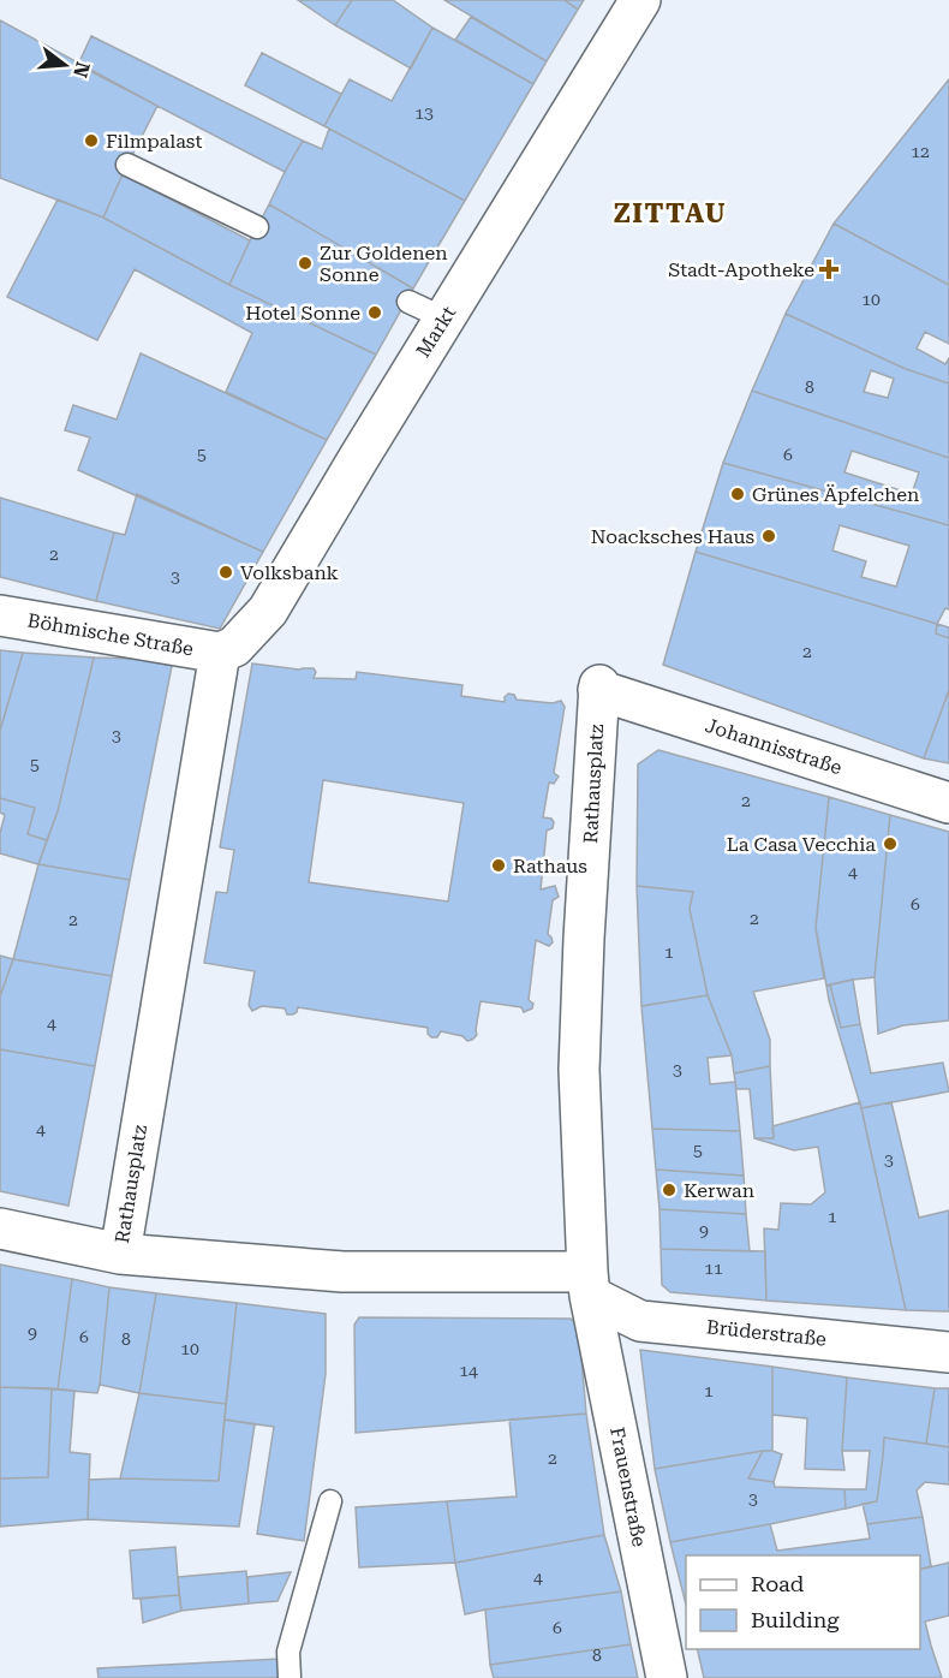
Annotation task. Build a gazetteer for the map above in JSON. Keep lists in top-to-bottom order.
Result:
{
  "streets": {
    "street": [
      "Markt",
      "Böhmische Straße",
      "Johannisstraße",
      "Rathausplatz",
      "Brüderstraße",
      "Frauenstraße"
    ]
  },
  "crossings": [
    ["Markt", "Böhmische Straße"],
    ["Markt", "Rathausplatz"],
    ["Böhmische Straße", "Rathausplatz"],
    ["Johannisstraße", "Rathausplatz"],
    ["Rathausplatz", "Brüderstraße"],
    ["Rathausplatz", "Frauenstraße"],
    ["Brüderstraße", "Frauenstraße"]
  ],
  "districts": ["ZITTAU"],
  "places": {
    "other": [
      "Filmpalast",
      "Zur Goldenen Sonne",
      "Hotel Sonne",
      "Grünes Äpfelchen",
      "Noacksches Haus",
      "Volksbank",
      "La Casa Vecchia",
      "Rathaus",
      "Kerwan"
    ],
    "health": ["Stadt-Apotheke"]
  },
  "house_numbers": [
    "13",
    "12",
    "10",
    "8",
    "5",
    "6",
    "2",
    "3",
    "2",
    "3",
    "5",
    "2",
    "4",
    "6",
    "2",
    "2",
    "1",
    "4",
    "3",
    "4",
    "5",
    "3",
    "1",
    "9",
    "11",
    "9",
    "6",
    "8",
    "10",
    "14",
    "1",
    "2",
    "3",
    "4",
    "6",
    "8"
  ],
  "legend": ["Road", "Building"],
  "north": "right"
}
